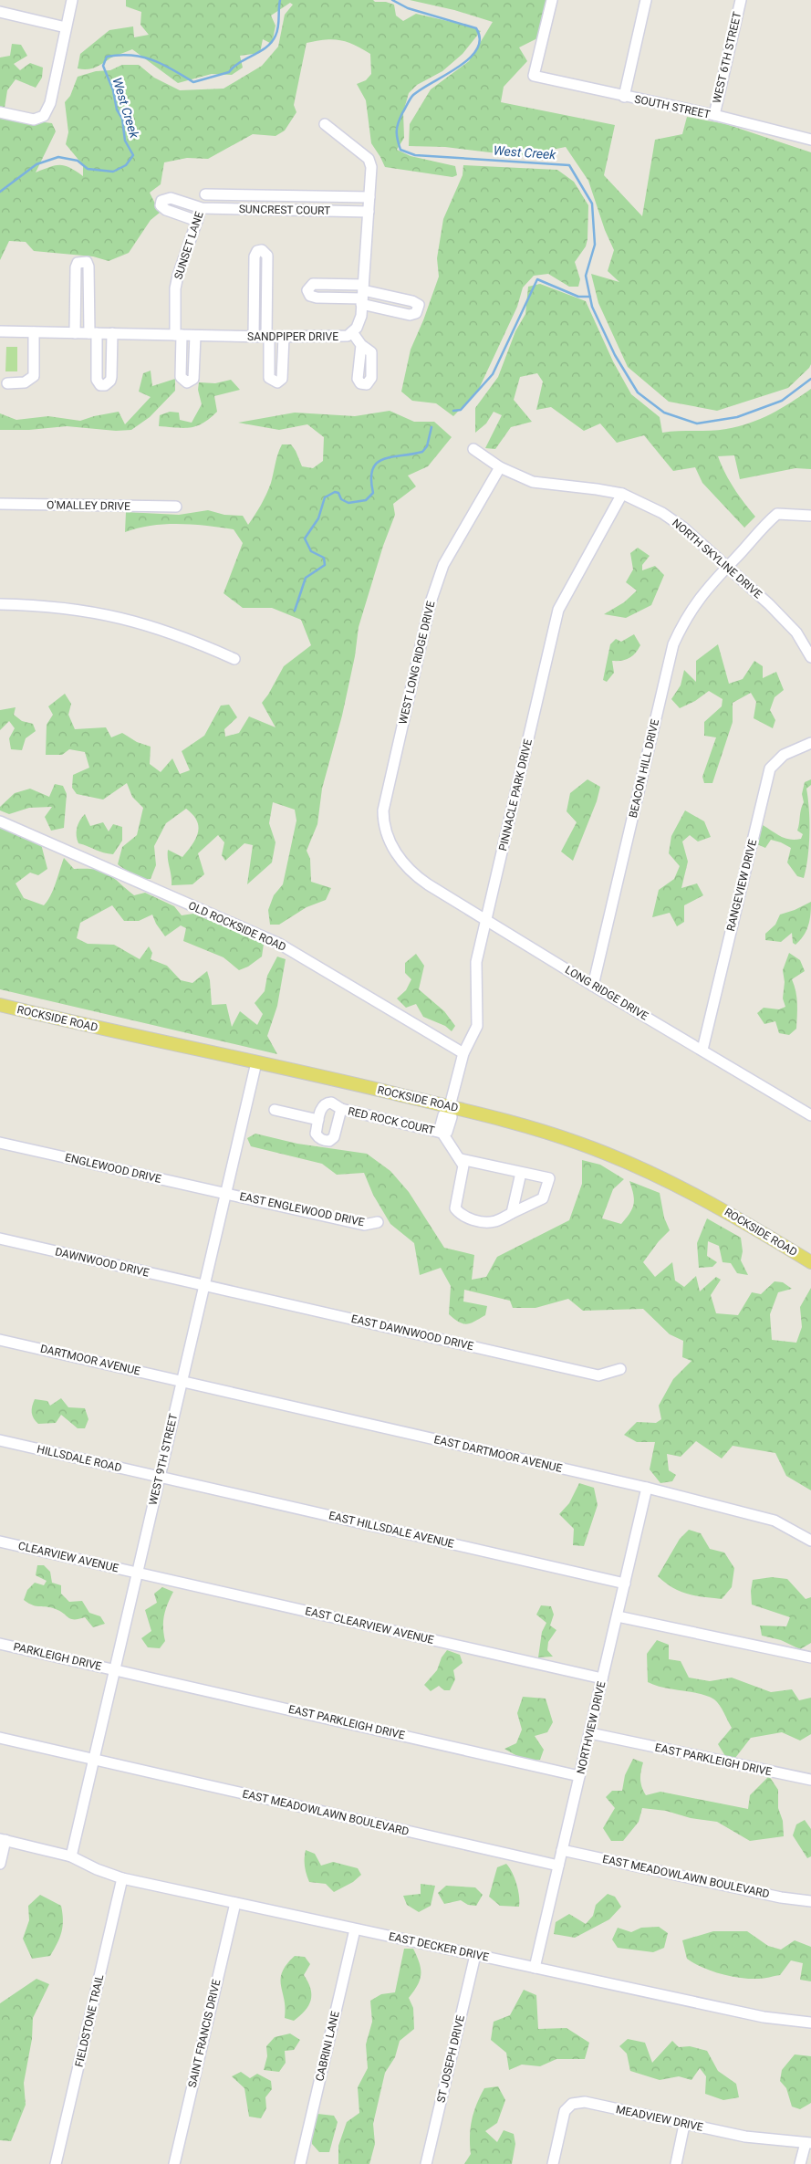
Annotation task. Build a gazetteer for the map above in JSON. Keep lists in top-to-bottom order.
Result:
{
  "streets": {
    "main road": ["ROCKSIDE ROAD"],
    "street": [
      "WEST 6TH STREET",
      "SOUTH STREET",
      "SUNCREST COURT",
      "SUNSET LANE",
      "SANDPIPER DRIVE",
      "O'MALLEY DRIVE",
      "NORTH SKYLINE DRIVE",
      "WEST LONG RIDGE DRIVE",
      "BEACON HILL DRIVE",
      "PINNACLE PARK DRIVE",
      "RANGEVIEW DRIVE",
      "OLD ROCKSIDE ROAD",
      "LONG RIDGE DRIVE",
      "RED ROCK COURT",
      "ENGLEWOOD DRIVE",
      "EAST ENGLEWOOD DRIVE",
      "DAWNWOOD DRIVE",
      "EAST DAWNWOOD DRIVE",
      "DARTMOOR AVENUE",
      "EAST DARTMOOR AVENUE",
      "HILLSDALE ROAD",
      "WEST 9TH STREET",
      "EAST HILLSDALE AVENUE",
      "CLEARVIEW AVENUE",
      "EAST CLEARVIEW AVENUE",
      "PARKLEIGH DRIVE",
      "EAST PARKLEIGH DRIVE",
      "NORTHVIEW DRIVE",
      "EAST MEADOWLAWN BOULEVARD",
      "EAST DECKER DRIVE",
      "FIELDSTONE TRAIL",
      "SAINT FRANCIS DRIVE",
      "CABRINI LANE",
      "ST JOSEPH DRIVE",
      "MEADVIEW DRIVE"
    ]
  },
  "crossings": [
    ["WEST 6TH STREET", "SOUTH STREET"],
    ["SUNCREST COURT", "SUNSET LANE"],
    ["SUNCREST COURT", "SANDPIPER DRIVE"],
    ["SUNSET LANE", "SANDPIPER DRIVE"],
    ["NORTH SKYLINE DRIVE", "WEST LONG RIDGE DRIVE"],
    ["NORTH SKYLINE DRIVE", "BEACON HILL DRIVE"],
    ["NORTH SKYLINE DRIVE", "PINNACLE PARK DRIVE"],
    ["WEST LONG RIDGE DRIVE", "LONG RIDGE DRIVE"],
    ["BEACON HILL DRIVE", "LONG RIDGE DRIVE"],
    ["PINNACLE PARK DRIVE", "OLD ROCKSIDE ROAD"],
    ["PINNACLE PARK DRIVE", "LONG RIDGE DRIVE"],
    ["PINNACLE PARK DRIVE", "ROCKSIDE ROAD"],
    ["PINNACLE PARK DRIVE", "RED ROCK COURT"],
    ["RANGEVIEW DRIVE", "LONG RIDGE DRIVE"],
    ["ROCKSIDE ROAD", "WEST 9TH STREET"],
    ["ENGLEWOOD DRIVE", "EAST ENGLEWOOD DRIVE"],
    ["ENGLEWOOD DRIVE", "WEST 9TH STREET"],
    ["EAST ENGLEWOOD DRIVE", "WEST 9TH STREET"],
    ["DAWNWOOD DRIVE", "EAST DAWNWOOD DRIVE"],
    ["DAWNWOOD DRIVE", "WEST 9TH STREET"],
    ["EAST DAWNWOOD DRIVE", "WEST 9TH STREET"],
    ["DARTMOOR AVENUE", "EAST DARTMOOR AVENUE"],
    ["DARTMOOR AVENUE", "WEST 9TH STREET"],
    ["EAST DARTMOOR AVENUE", "WEST 9TH STREET"],
    ["EAST DARTMOOR AVENUE", "NORTHVIEW DRIVE"],
    ["HILLSDALE ROAD", "WEST 9TH STREET"],
    ["HILLSDALE ROAD", "EAST HILLSDALE AVENUE"],
    ["WEST 9TH STREET", "EAST HILLSDALE AVENUE"],
    ["WEST 9TH STREET", "CLEARVIEW AVENUE"],
    ["WEST 9TH STREET", "EAST CLEARVIEW AVENUE"],
    ["WEST 9TH STREET", "PARKLEIGH DRIVE"],
    ["WEST 9TH STREET", "EAST PARKLEIGH DRIVE"],
    ["WEST 9TH STREET", "EAST MEADOWLAWN BOULEVARD"],
    ["WEST 9TH STREET", "EAST DECKER DRIVE"],
    ["EAST HILLSDALE AVENUE", "NORTHVIEW DRIVE"],
    ["CLEARVIEW AVENUE", "EAST CLEARVIEW AVENUE"],
    ["EAST CLEARVIEW AVENUE", "NORTHVIEW DRIVE"],
    ["PARKLEIGH DRIVE", "EAST PARKLEIGH DRIVE"],
    ["EAST PARKLEIGH DRIVE", "NORTHVIEW DRIVE"],
    ["NORTHVIEW DRIVE", "EAST MEADOWLAWN BOULEVARD"],
    ["NORTHVIEW DRIVE", "EAST DECKER DRIVE"],
    ["EAST DECKER DRIVE", "FIELDSTONE TRAIL"],
    ["EAST DECKER DRIVE", "SAINT FRANCIS DRIVE"],
    ["EAST DECKER DRIVE", "CABRINI LANE"],
    ["EAST DECKER DRIVE", "ST JOSEPH DRIVE"]
  ],
  "water": ["West Creek"]
}
